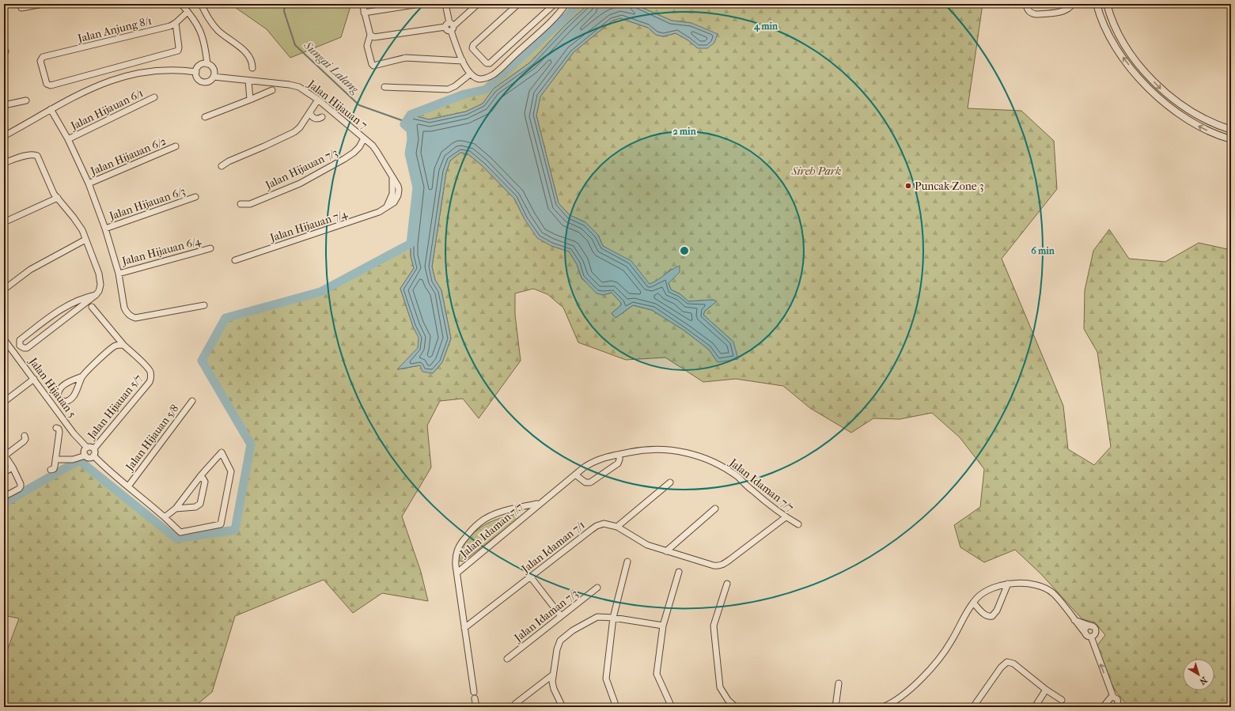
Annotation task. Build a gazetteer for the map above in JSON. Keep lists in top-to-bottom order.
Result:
{
  "streets": {
    "street": [
      "Jalan Anjung 8/1",
      "Jalan Hijauan 7",
      "Jalan Hijauan 6/1",
      "Jalan Hijauan 6/2",
      "Jalan Hijauan 7/3",
      "Jalan Hijauan 6/3",
      "Jalan Hijauan 7/4",
      "Jalan Hijauan 6/4",
      "Jalan Hijauan 5",
      "Jalan Hijauan 5/7",
      "Jalan Hijauan 5/8",
      "Jalan Idaman 7/7",
      "Jalan Idaman 7/1",
      "Jalan Idaman 7/3"
    ]
  },
  "crossings": [
    ["Jalan Hijauan 7", "Jalan Hijauan 7/3"],
    ["Jalan Hijauan 7", "Jalan Hijauan 7/4"],
    ["Jalan Hijauan 5", "Jalan Hijauan 5/7"],
    ["Jalan Idaman 7/7", "Jalan Idaman 7/1"]
  ],
  "water": ["Sungai Lalang"],
  "parks": ["Sireh Park"],
  "places": ["Puncak Zone 3"],
  "north": "bottom right",
  "rings": ["4 min", "2 min", "6 min"]
}
